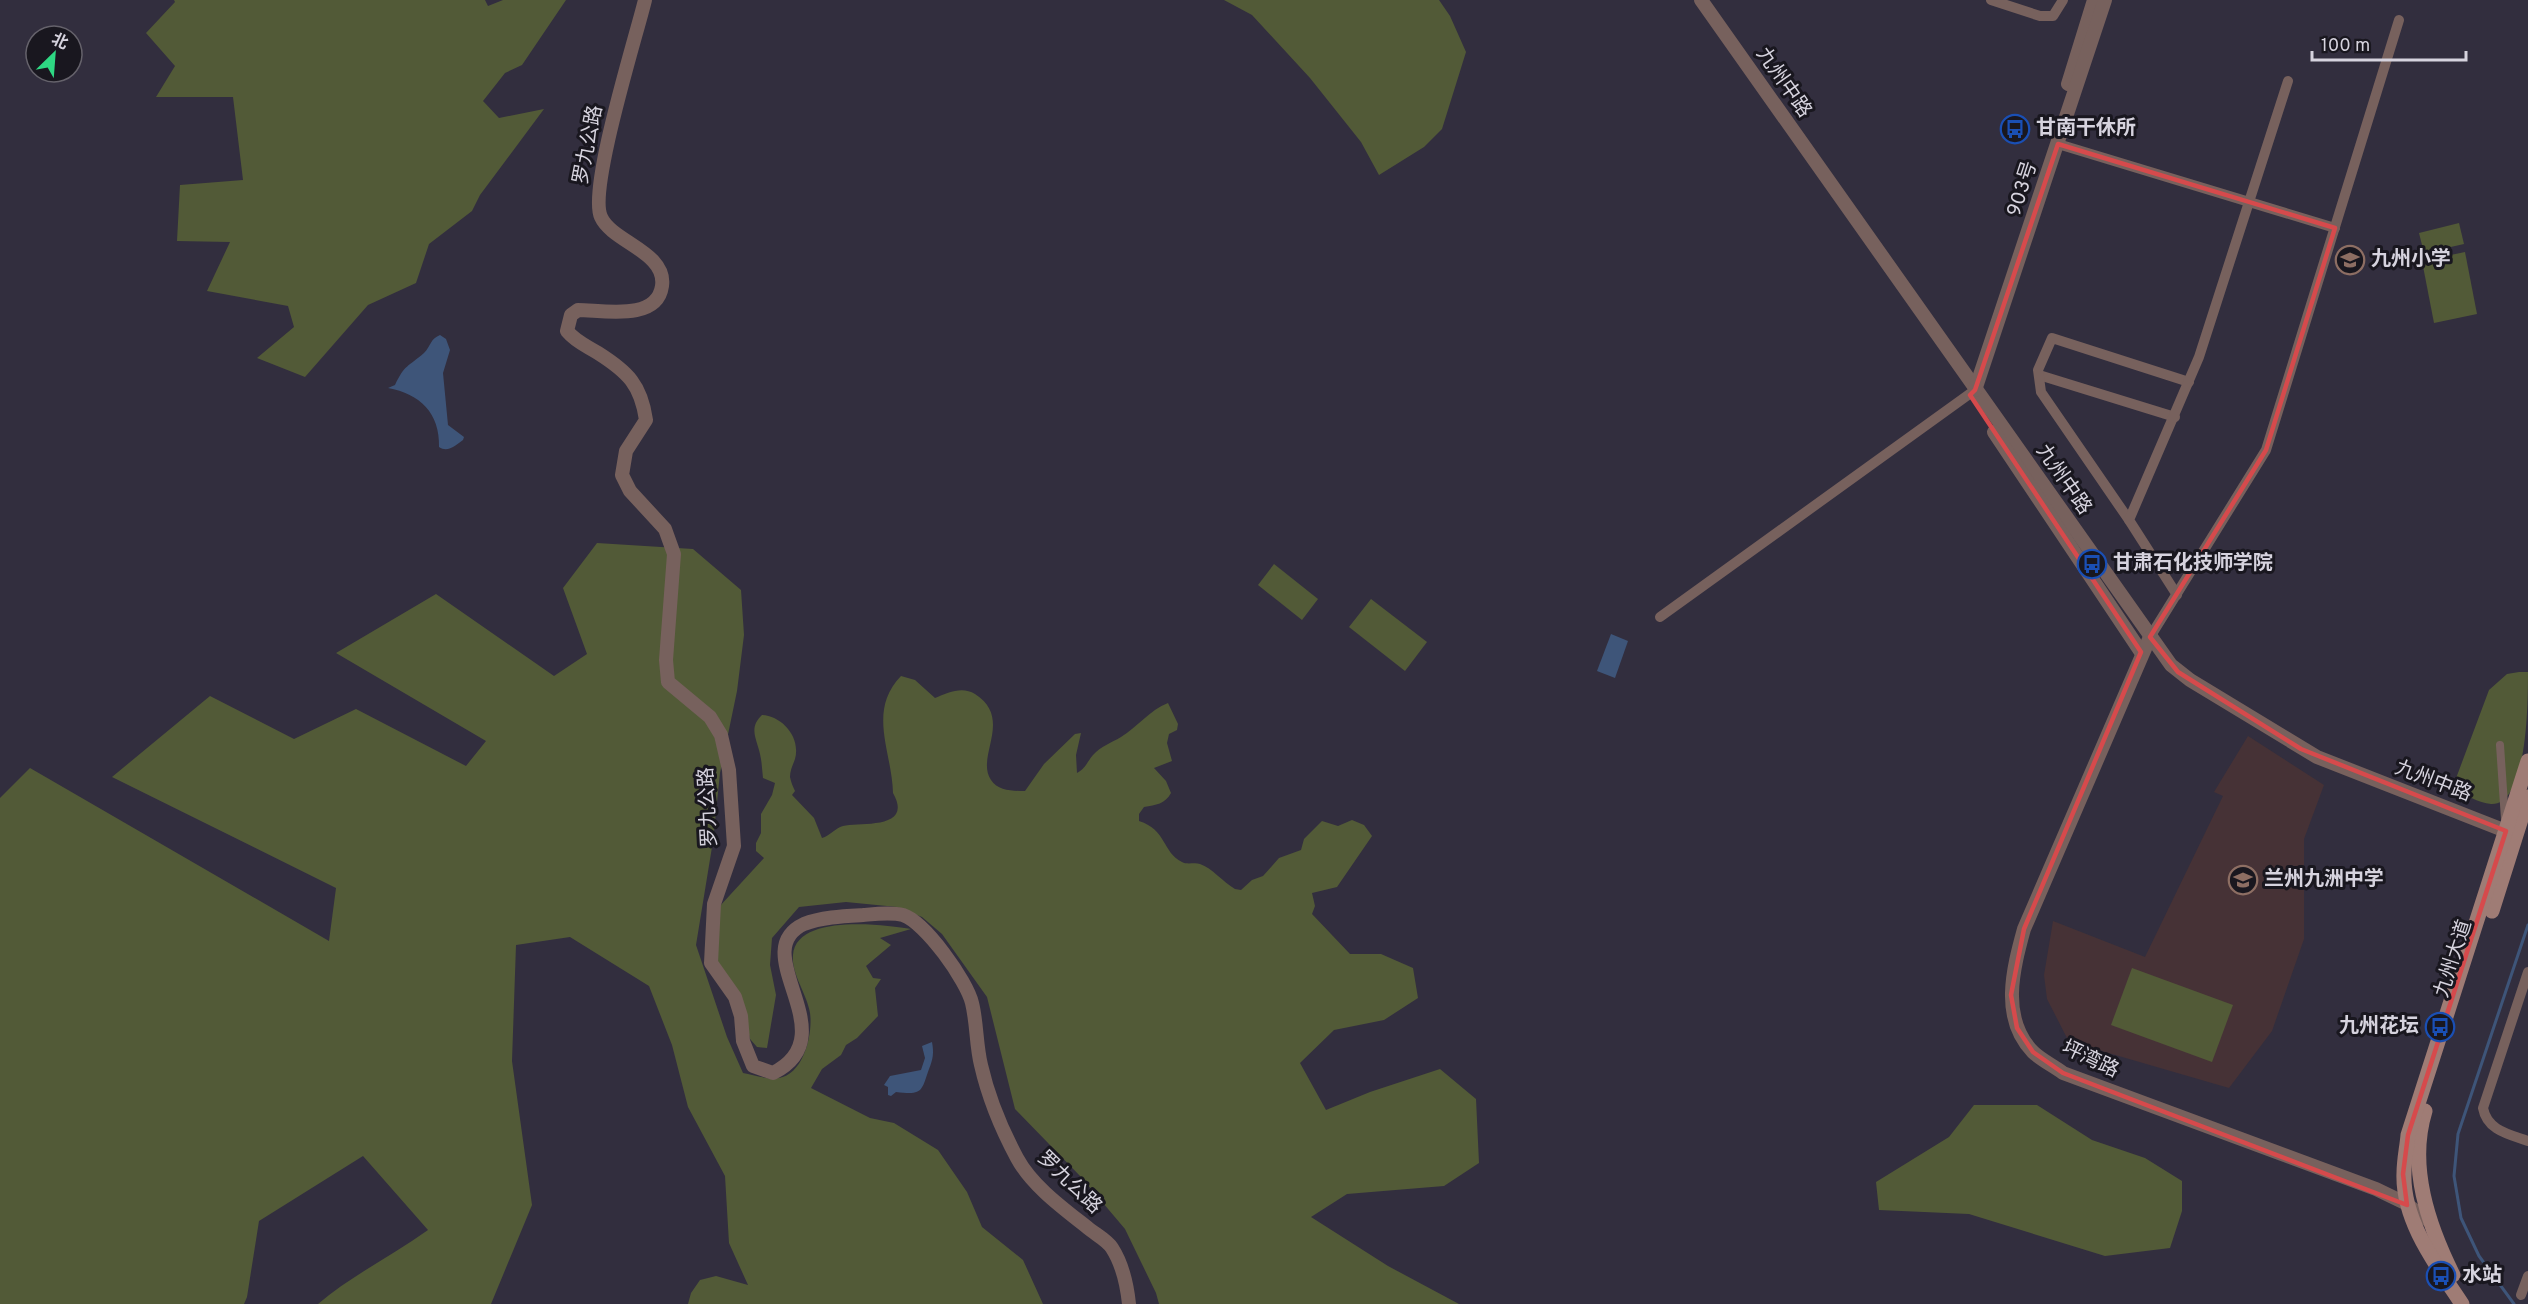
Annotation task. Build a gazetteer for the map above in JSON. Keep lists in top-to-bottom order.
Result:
{
  "streets": {
    "main road": ["九州大道"],
    "street": [
      "九州中路",
      "罗九公路",
      "903号",
      "坪湾路"
    ]
  },
  "crossings": [
    ["九州中路", "903号"],
    ["九州中路", "九州大道"],
    ["九州中路", "坪湾路"],
    ["九州大道", "坪湾路"]
  ],
  "places": {
    "bus stop": [
      "甘南干休所",
      "甘肃石化技师学院",
      "九州花坛",
      "水站"
    ],
    "school or university": ["九州小学", "兰州九洲中学"]
  },
  "scale_bar": "100 m",
  "north": "top right"
}
